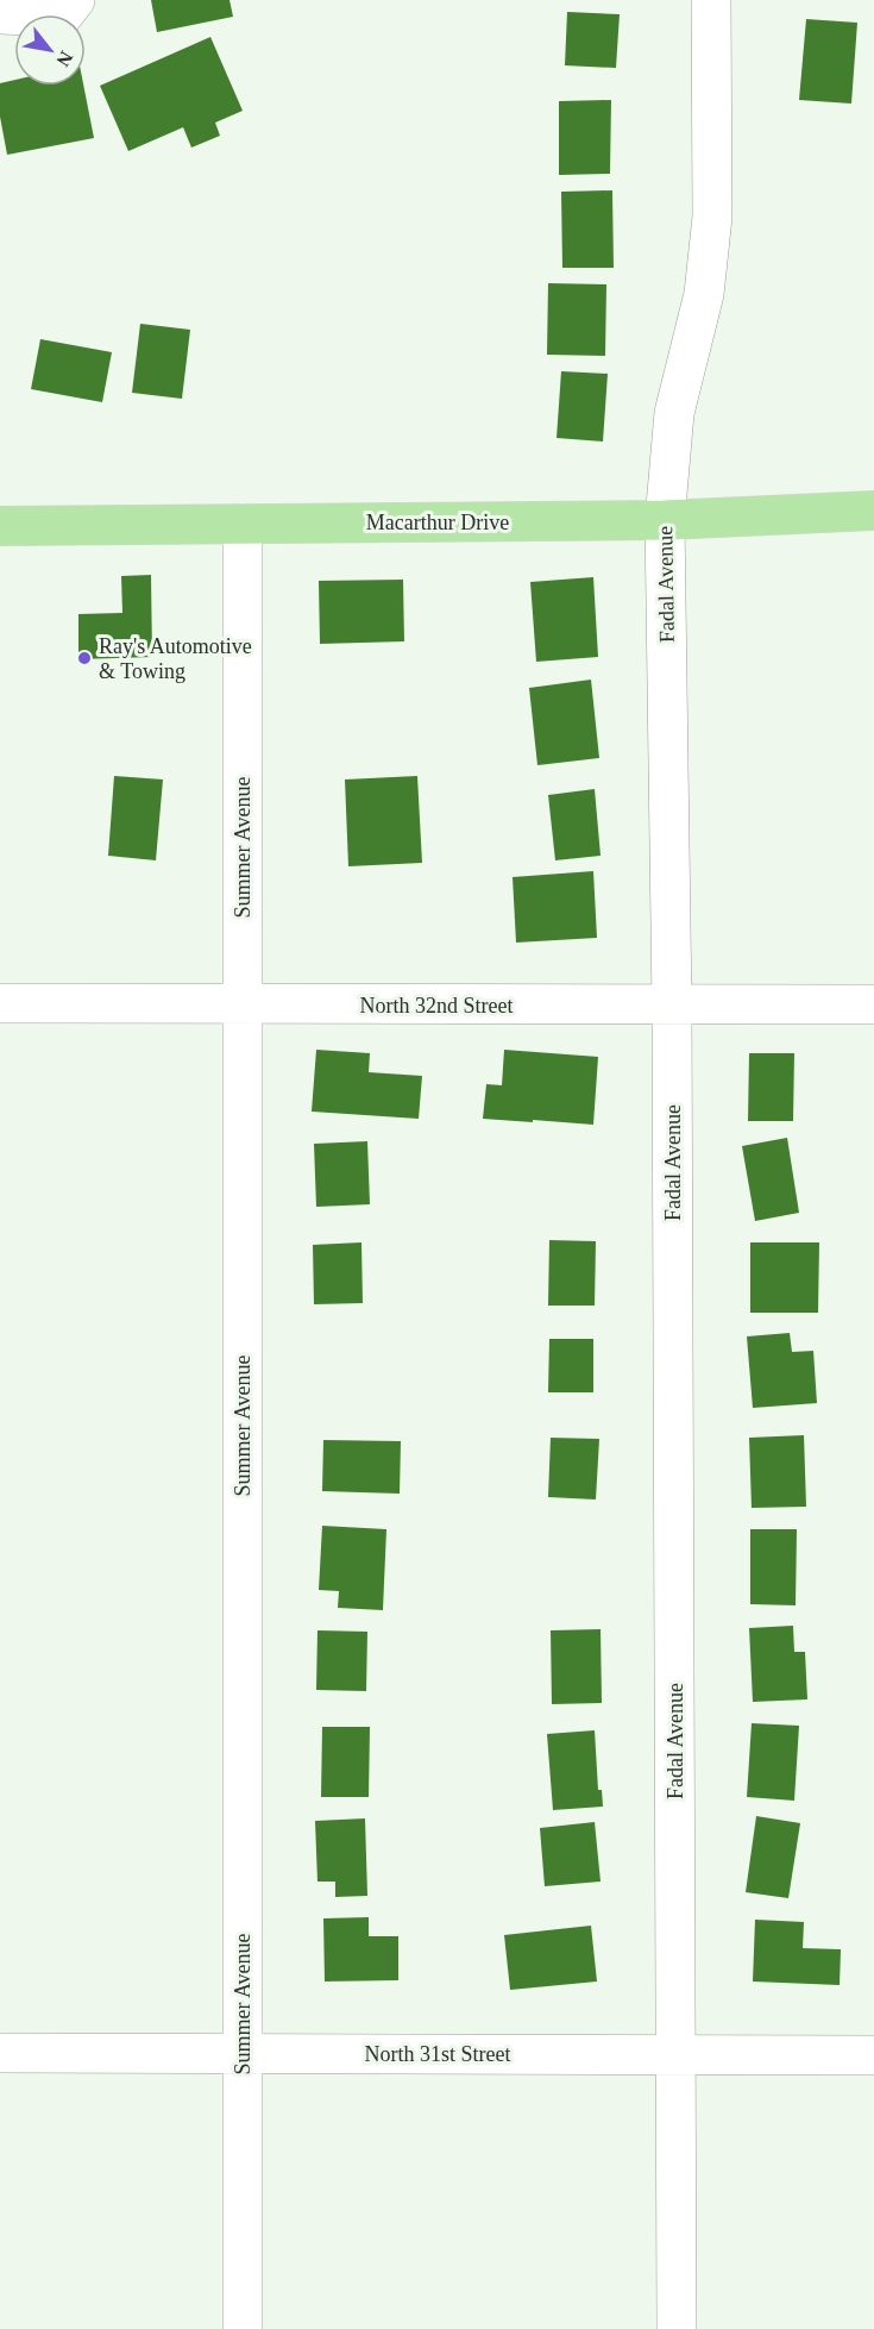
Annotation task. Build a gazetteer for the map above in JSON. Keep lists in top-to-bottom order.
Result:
{
  "streets": {
    "main road": ["Macarthur Drive"],
    "street": [
      "Fadal Avenue",
      "Summer Avenue",
      "North 32nd Street",
      "North 31st Street"
    ]
  },
  "crossings": [
    ["Macarthur Drive", "Fadal Avenue"],
    ["Macarthur Drive", "Summer Avenue"],
    ["Fadal Avenue", "North 32nd Street"],
    ["Fadal Avenue", "North 31st Street"],
    ["Summer Avenue", "North 32nd Street"],
    ["Summer Avenue", "North 31st Street"]
  ],
  "places": ["Ray's Automotive & Towing"],
  "north": "bottom right"
}
